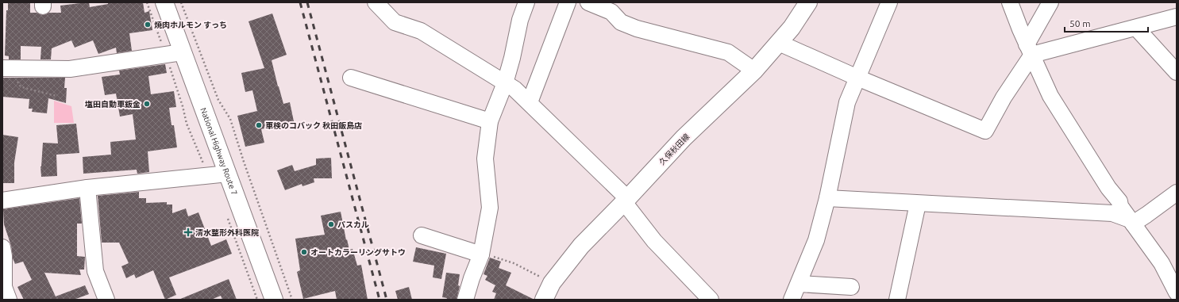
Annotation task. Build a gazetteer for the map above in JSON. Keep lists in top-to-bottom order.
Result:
{
  "streets": {
    "main road": ["久保秋田線", "National Highway Route 7"]
  },
  "places": {
    "other": [
      "焼肉ホルモン すっち",
      "塩田自動車鈑金",
      "車検のコバック 秋田飯島店",
      "パスカル",
      "オートカラーリングサトウ"
    ],
    "health": ["清水整形外科医院"]
  },
  "scale_bar": "50 m"
}
